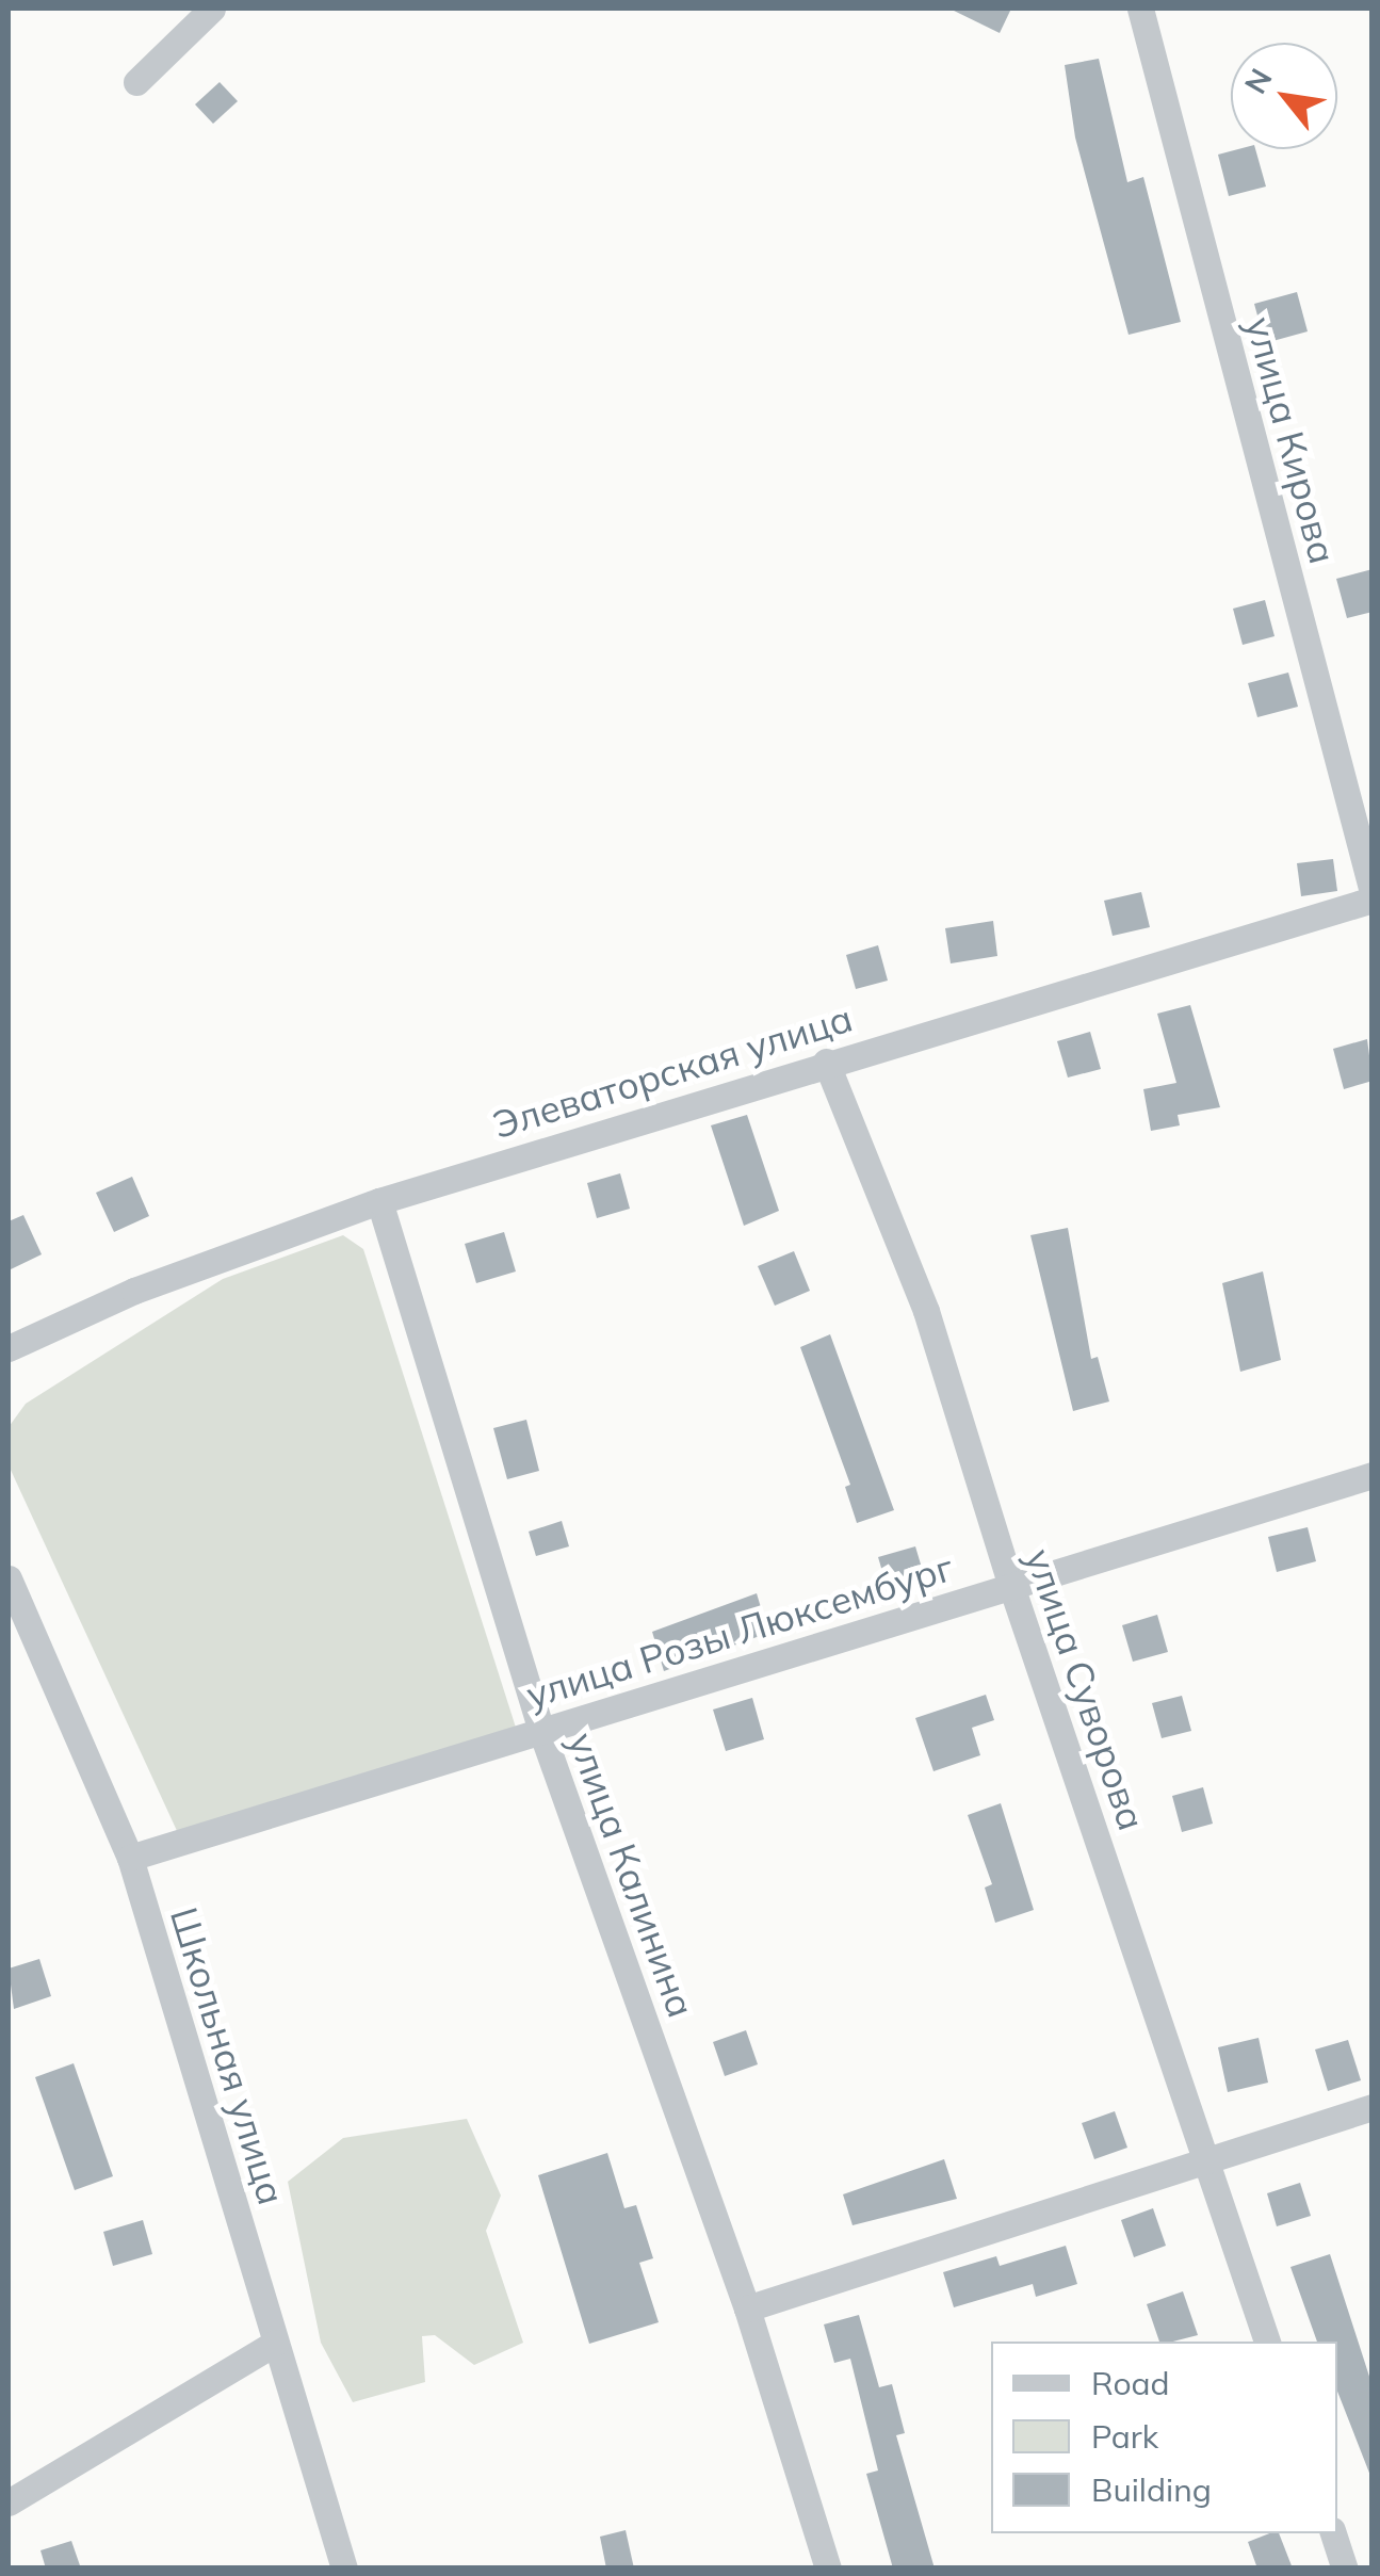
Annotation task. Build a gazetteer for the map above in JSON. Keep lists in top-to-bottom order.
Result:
{
  "streets": {
    "street": [
      "улица Кирова",
      "Элеваторская улица",
      "улица Розы Люксембург",
      "улица Суворова",
      "улица Калинина",
      "Школьная улица"
    ]
  },
  "crossings": [
    ["улица Кирова", "Элеваторская улица"],
    ["Элеваторская улица", "улица Суворова"],
    ["Элеваторская улица", "улица Калинина"],
    ["улица Розы Люксембург", "улица Суворова"],
    ["улица Розы Люксембург", "улица Калинина"],
    ["улица Розы Люксембург", "Школьная улица"]
  ],
  "legend": ["Road", "Park", "Building"],
  "north": "top left"
}
